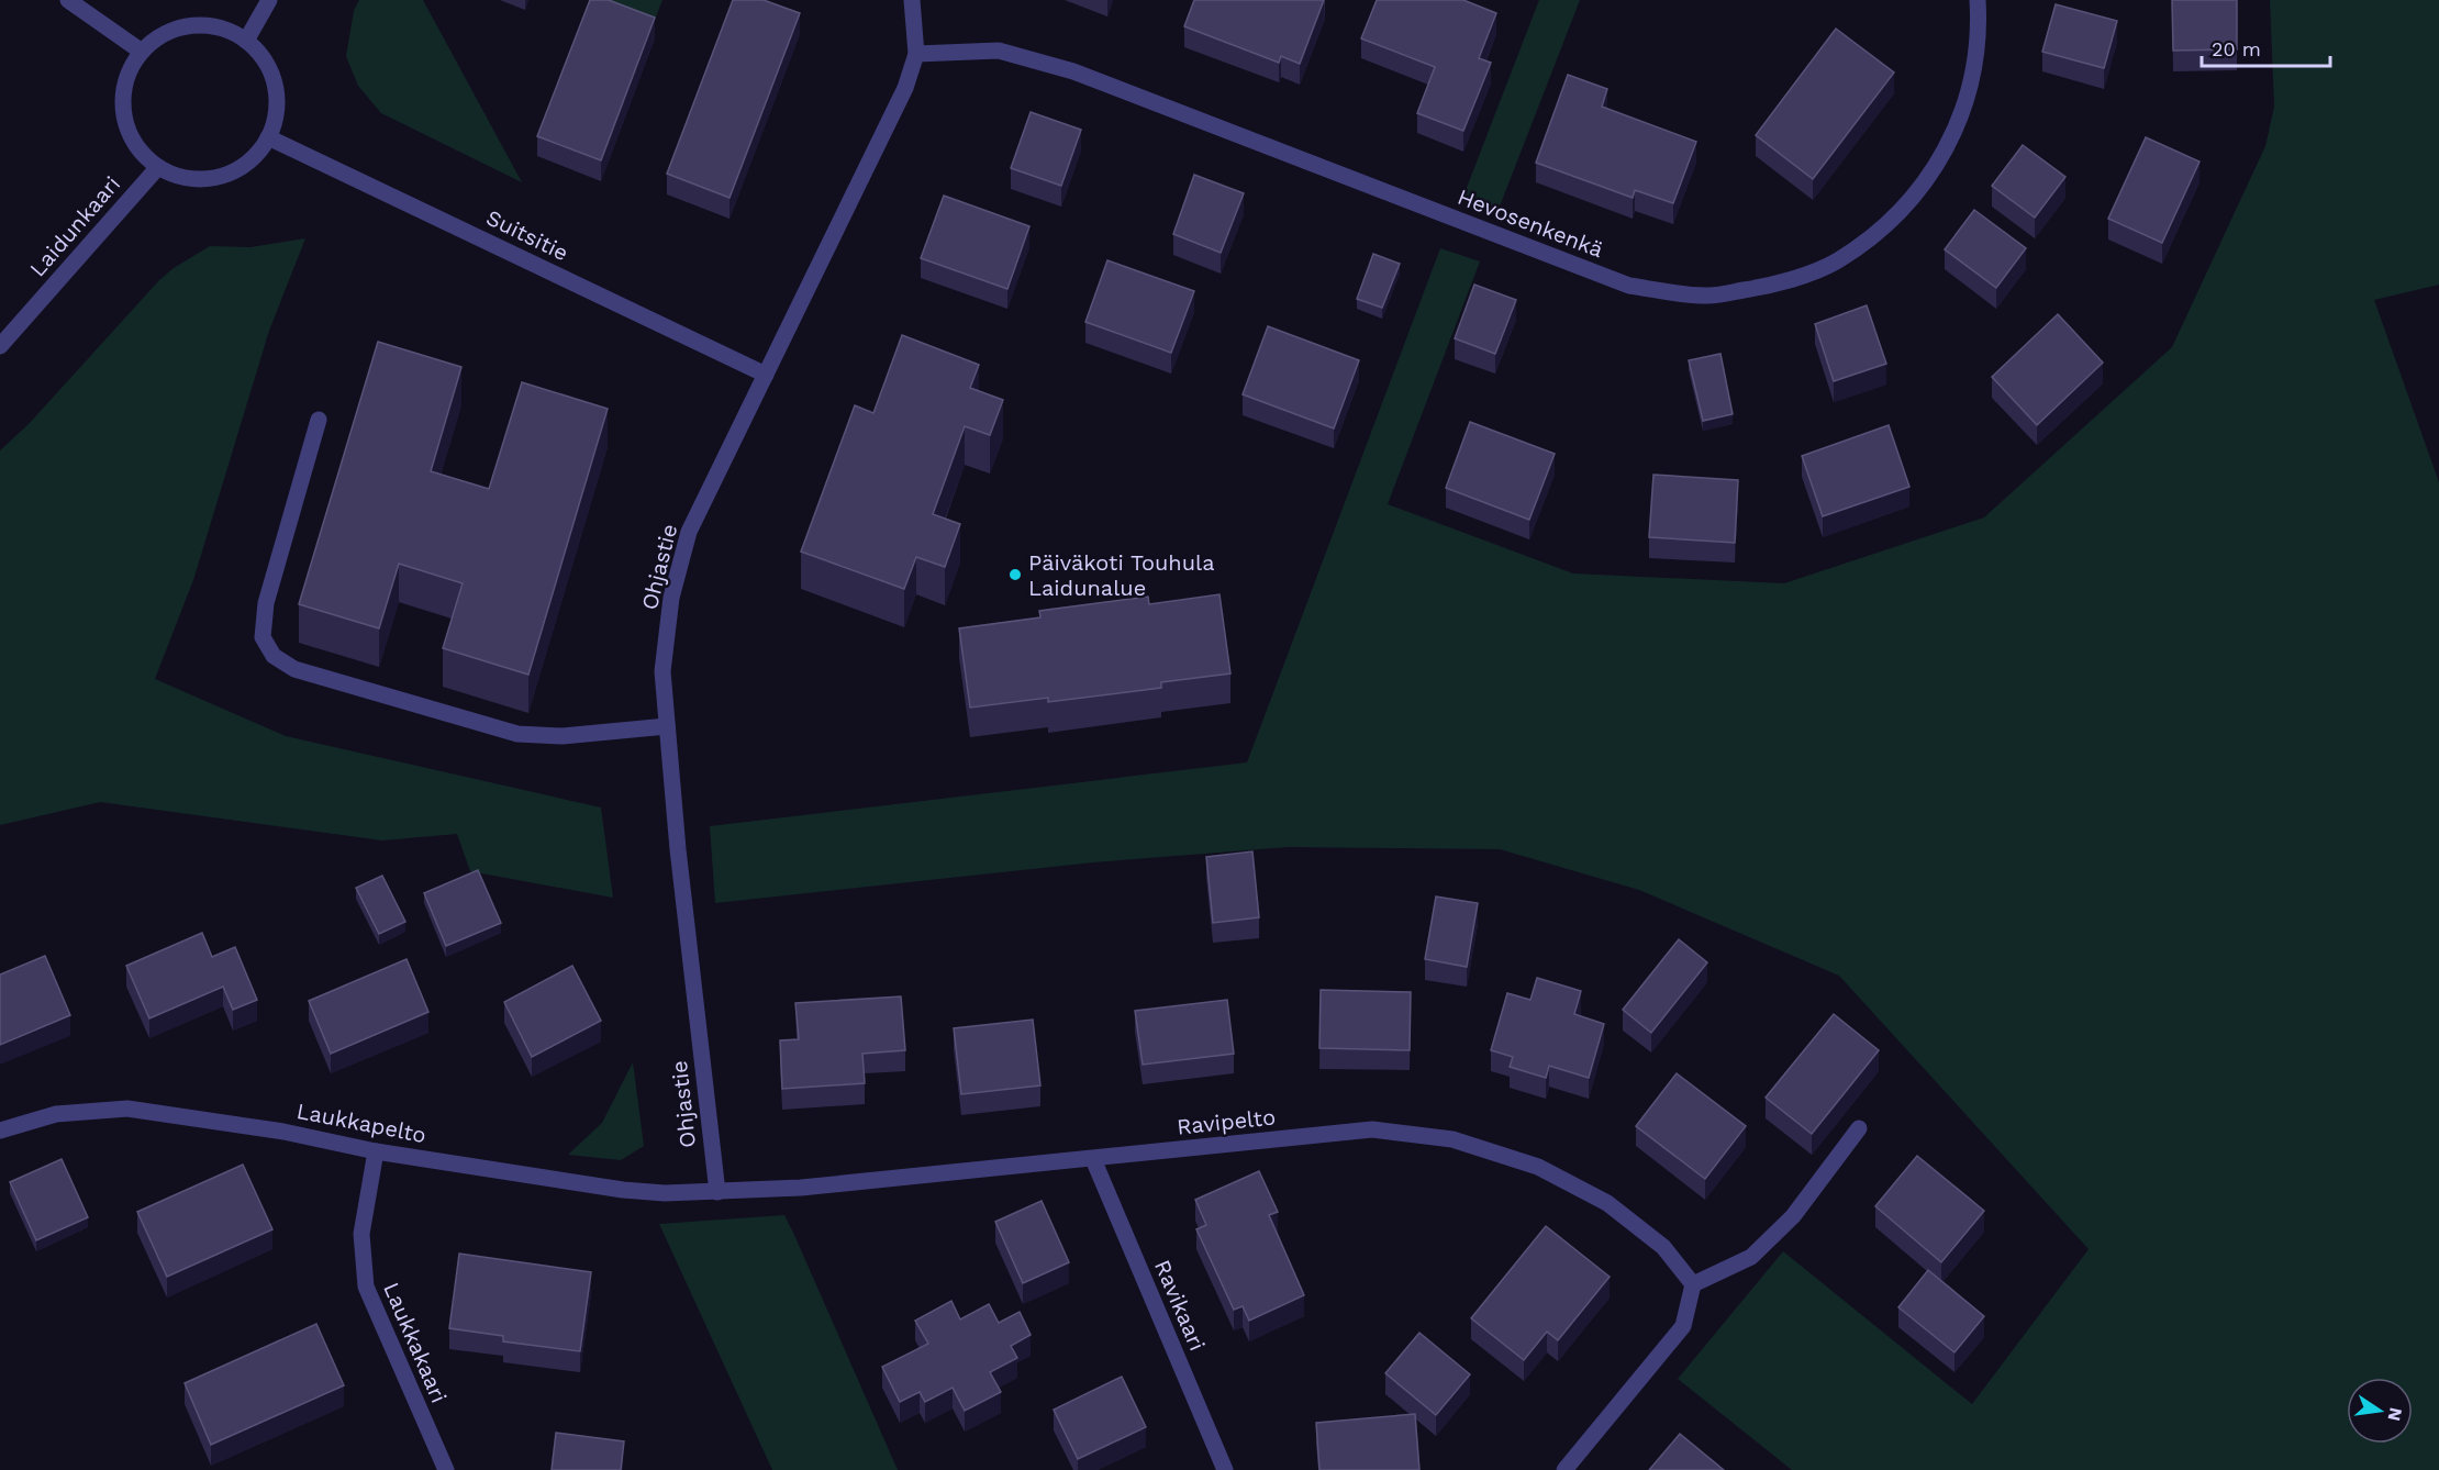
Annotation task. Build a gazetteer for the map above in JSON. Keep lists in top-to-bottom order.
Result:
{
  "streets": {
    "street": [
      "Hevosenkenkä",
      "Laidunkaari",
      "Suitsitie",
      "Ohjastie",
      "Ravipelto",
      "Laukkapelto",
      "Ravikaari",
      "Laukkakaari"
    ]
  },
  "crossings": [
    ["Hevosenkenkä", "Ohjastie"],
    ["Laidunkaari", "Suitsitie"],
    ["Suitsitie", "Ohjastie"],
    ["Ohjastie", "Ravipelto"],
    ["Ohjastie", "Laukkapelto"],
    ["Ravipelto", "Laukkapelto"],
    ["Ravipelto", "Ravikaari"],
    ["Laukkapelto", "Laukkakaari"]
  ],
  "places": ["Päiväkoti Touhula Laidunalue"],
  "scale_bar": "20 m",
  "north": "right"
}
